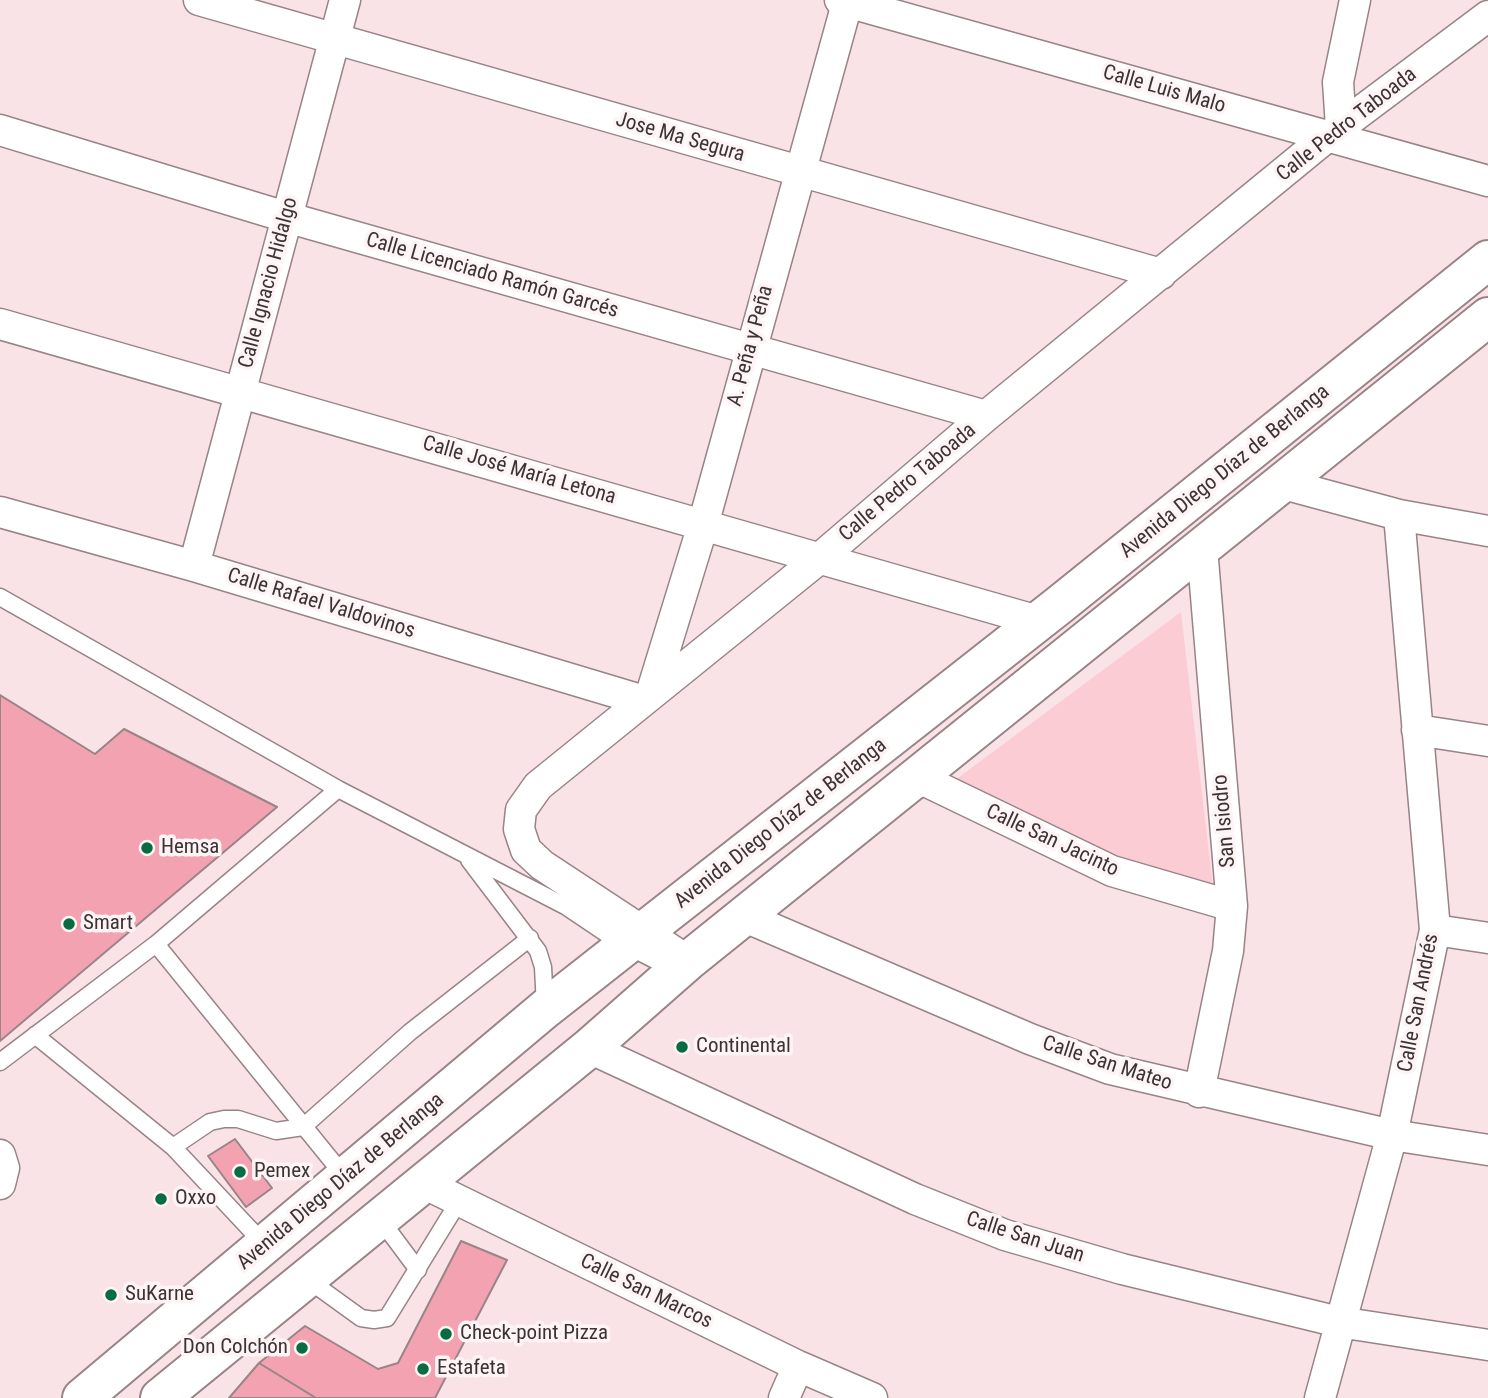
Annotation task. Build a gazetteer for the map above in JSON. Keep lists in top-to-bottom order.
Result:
{
  "streets": {
    "main road": ["Avenida Diego Díaz de Berlanga"],
    "street": [
      "Calle Luis Malo",
      "Calle Pedro Taboada",
      "Jose Ma Segura",
      "Calle Licenciado Ramón Garcés",
      "Calle Ignacio Hidalgo",
      "A. Peña y Peña",
      "Calle José María Letona",
      "Calle Rafael Valdovinos",
      "San Isiodro",
      "Calle San Jacinto",
      "Calle San Andrés",
      "Calle San Mateo",
      "Calle San Juan",
      "Calle San Marcos"
    ]
  },
  "crossings": [
    ["Calle Luis Malo", "Calle Pedro Taboada"],
    ["Calle Luis Malo", "A. Peña y Peña"],
    ["Calle Pedro Taboada", "Jose Ma Segura"],
    ["Calle Pedro Taboada", "Calle Licenciado Ramón Garcés"],
    ["Calle Pedro Taboada", "A. Peña y Peña"],
    ["Calle Pedro Taboada", "Calle José María Letona"],
    ["Calle Pedro Taboada", "Avenida Diego Díaz de Berlanga"],
    ["Calle Pedro Taboada", "Calle Rafael Valdovinos"],
    ["Jose Ma Segura", "Calle Ignacio Hidalgo"],
    ["Jose Ma Segura", "A. Peña y Peña"],
    ["Calle Licenciado Ramón Garcés", "Calle Ignacio Hidalgo"],
    ["Calle Licenciado Ramón Garcés", "A. Peña y Peña"],
    ["Calle Ignacio Hidalgo", "Calle José María Letona"],
    ["Calle Ignacio Hidalgo", "Calle Rafael Valdovinos"],
    ["A. Peña y Peña", "Calle José María Letona"],
    ["A. Peña y Peña", "Calle Rafael Valdovinos"],
    ["Calle José María Letona", "Avenida Diego Díaz de Berlanga"],
    ["Avenida Diego Díaz de Berlanga", "San Isiodro"],
    ["Avenida Diego Díaz de Berlanga", "Calle San Jacinto"],
    ["Avenida Diego Díaz de Berlanga", "Calle San Mateo"],
    ["Avenida Diego Díaz de Berlanga", "Calle San Juan"],
    ["Avenida Diego Díaz de Berlanga", "Calle San Marcos"],
    ["San Isiodro", "Calle San Jacinto"],
    ["San Isiodro", "Calle San Mateo"],
    ["Calle San Andrés", "Calle San Mateo"],
    ["Calle San Andrés", "Calle San Juan"]
  ],
  "places": [
    "Hemsa",
    "Smart",
    "Continental",
    "Pemex",
    "Oxxo",
    "SuKarne",
    "Check-point Pizza",
    "Don Colchón",
    "Estafeta"
  ]
}
